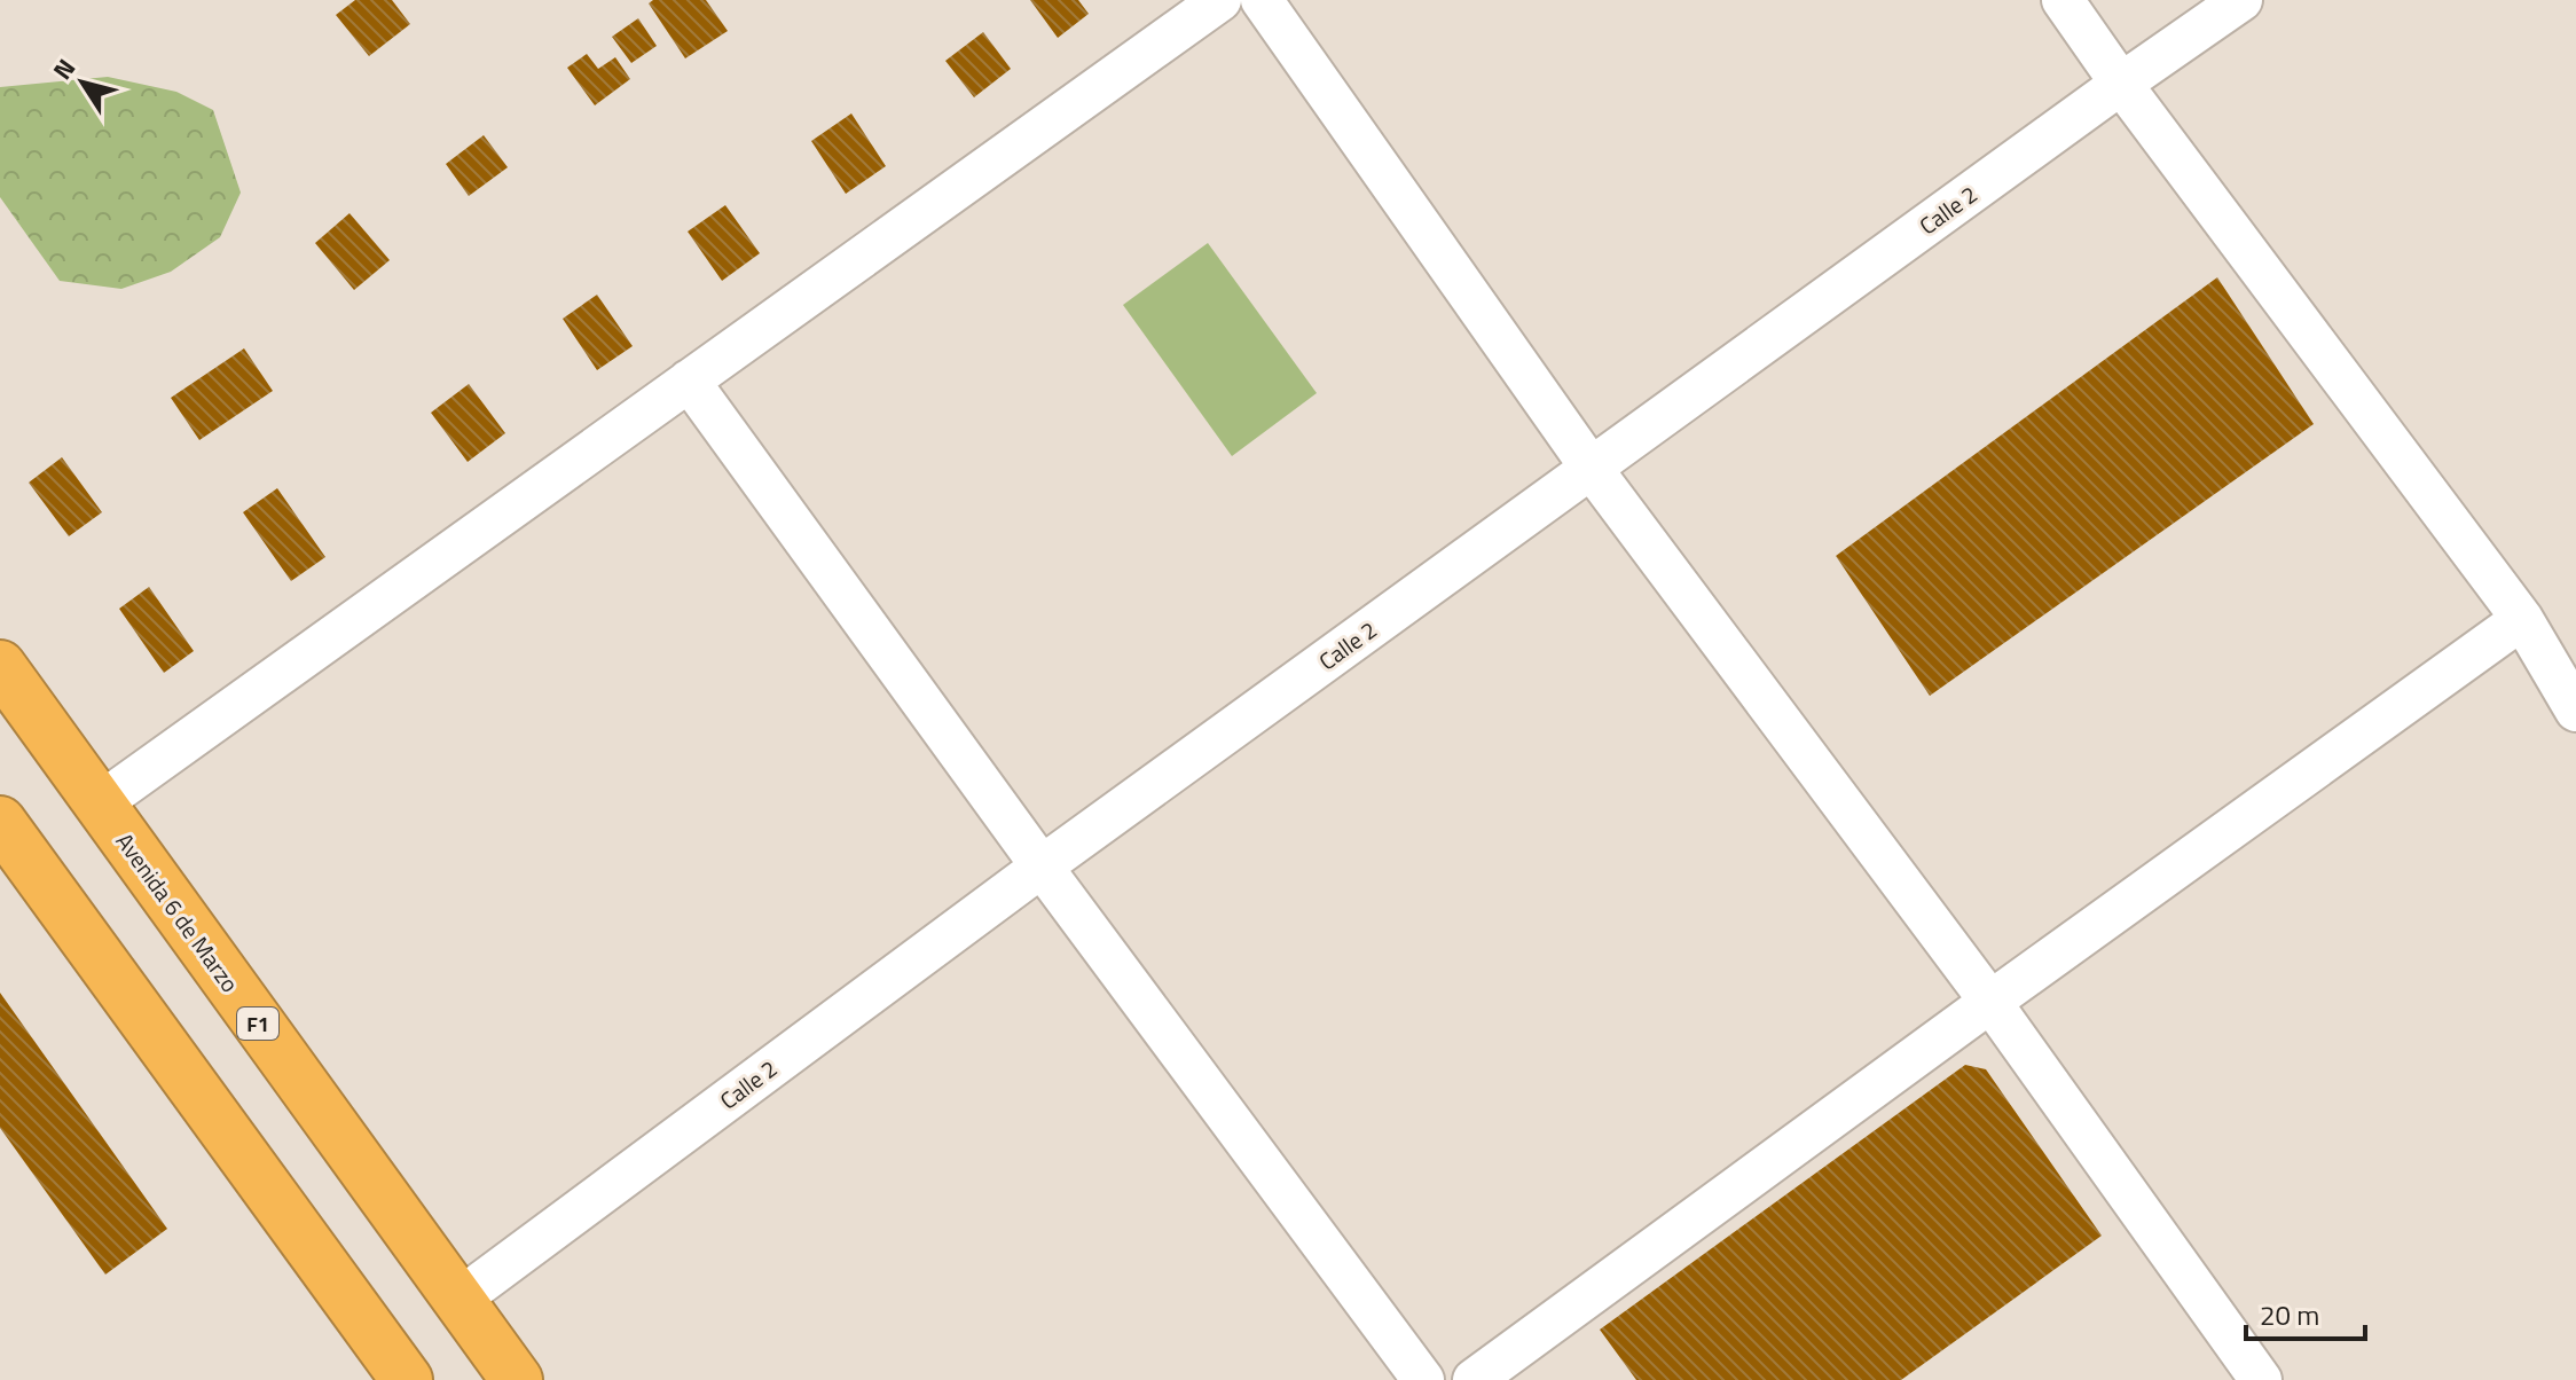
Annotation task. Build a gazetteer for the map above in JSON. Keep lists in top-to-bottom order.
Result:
{
  "streets": {
    "highway": ["Avenida 6 de Marzo", "F1"],
    "street": ["Calle 2"]
  },
  "crossings": [
    ["Calle 2", "Avenida 6 de Marzo"]
  ],
  "scale_bar": "20 m",
  "north": "top left"
}
